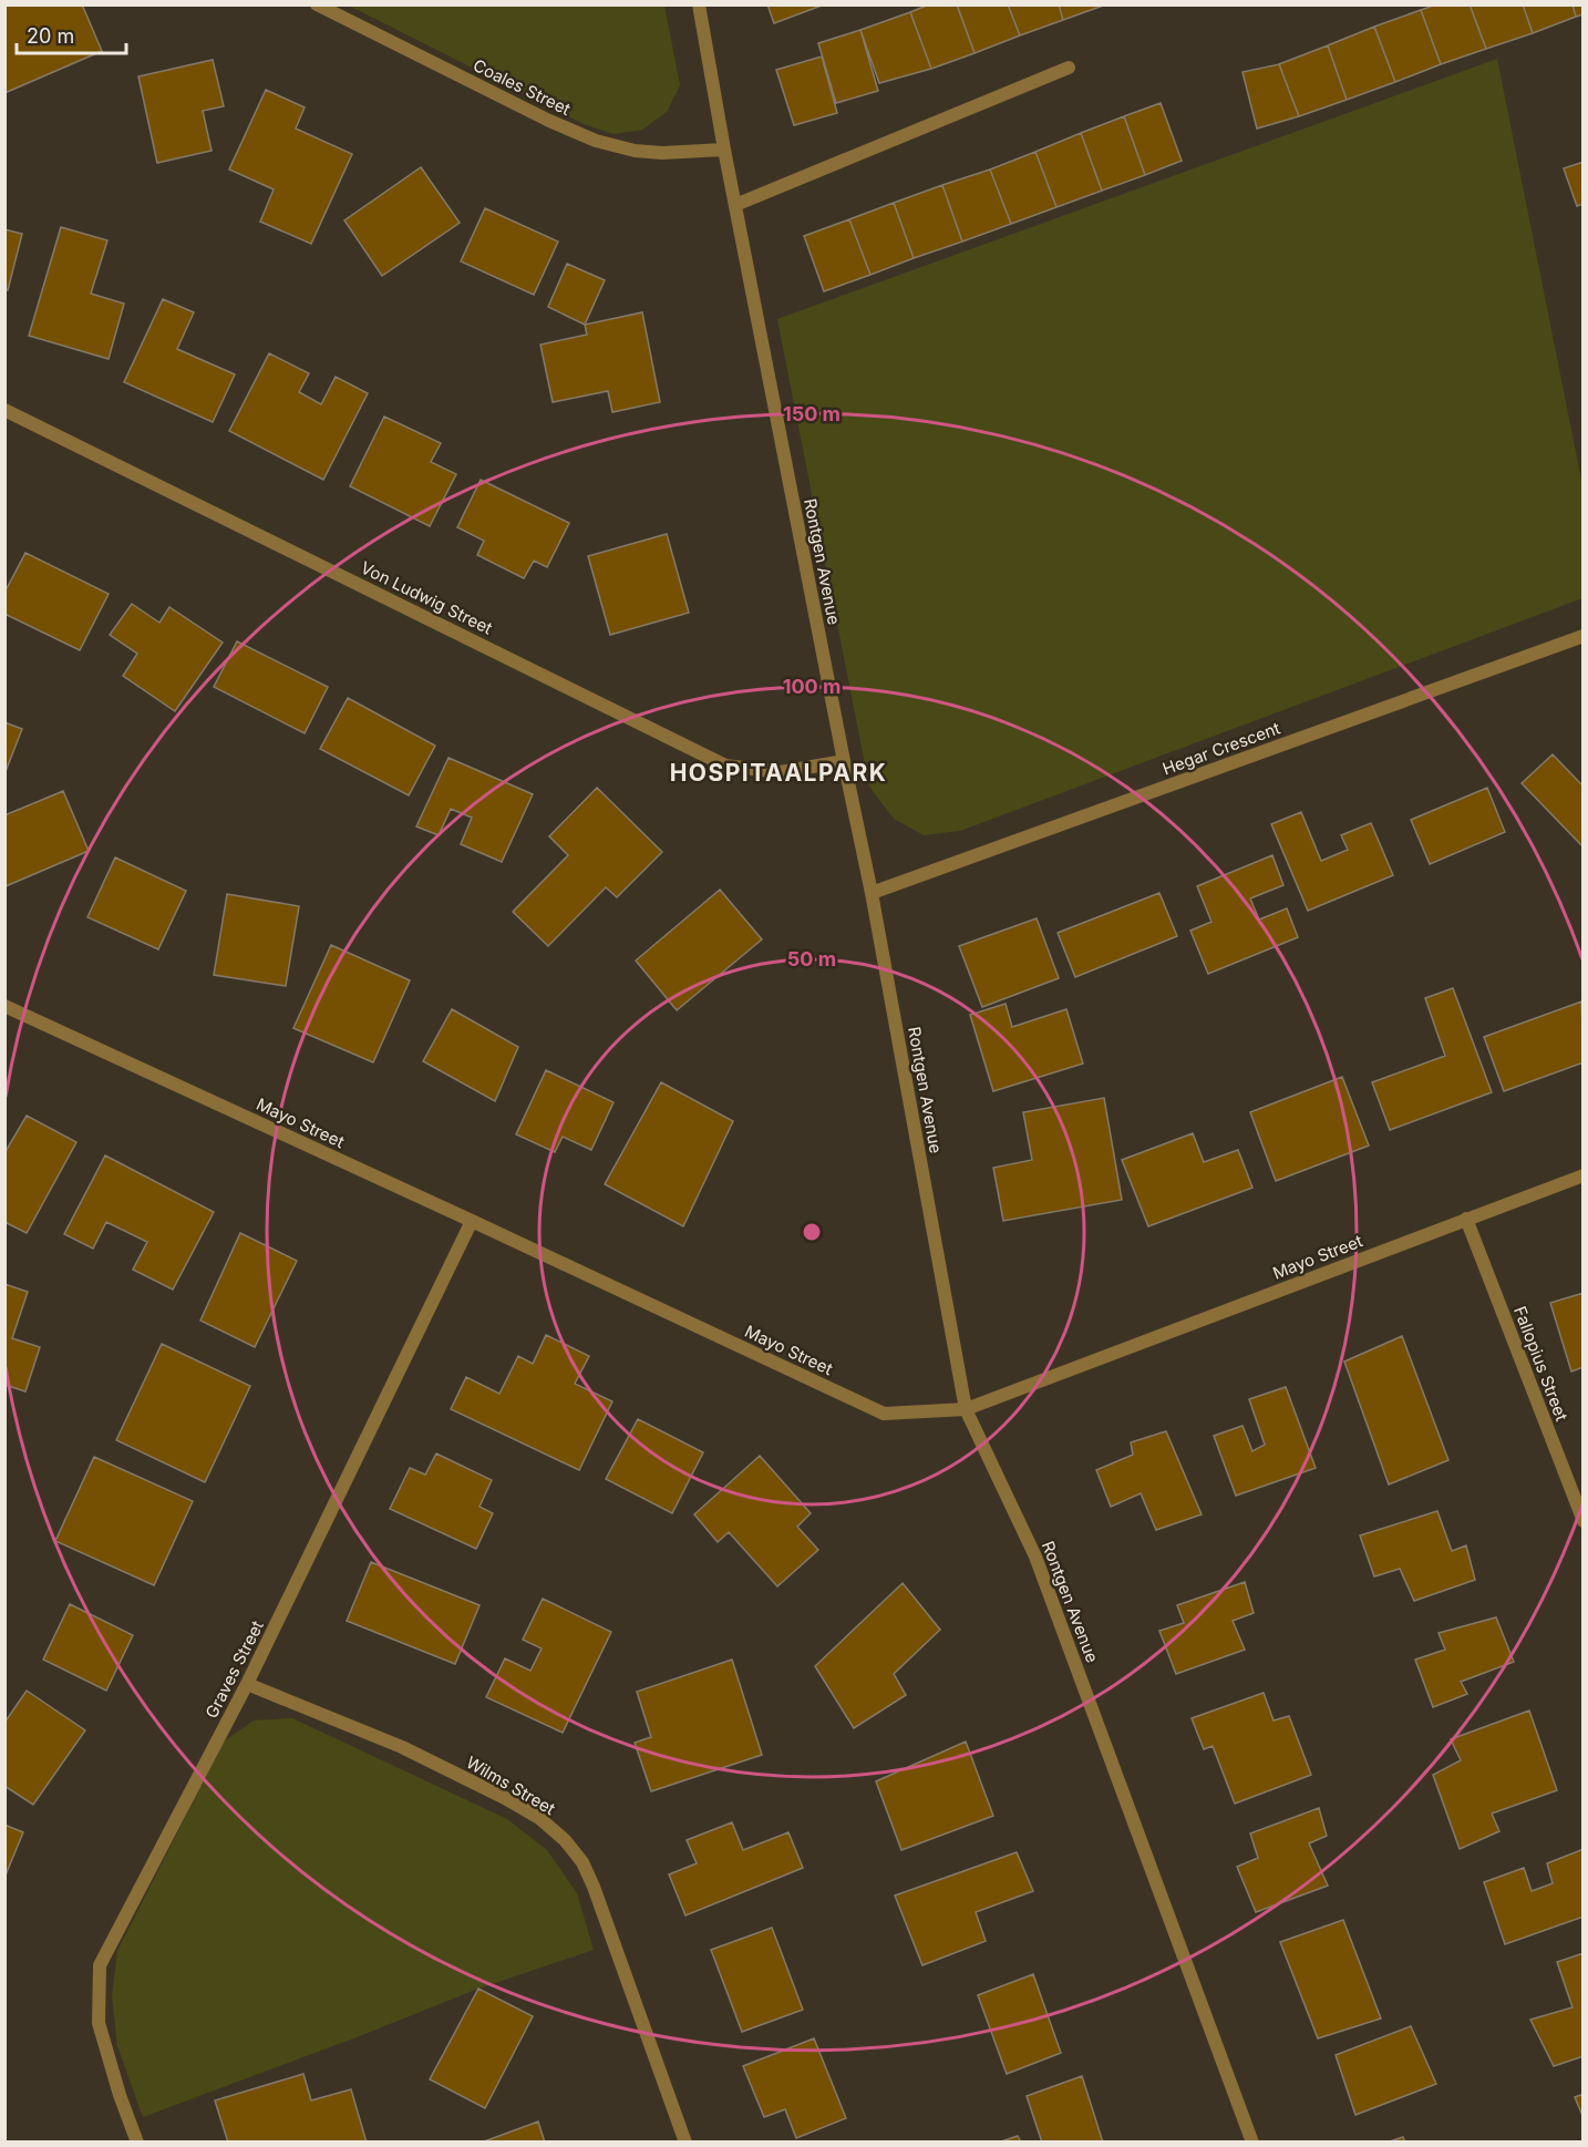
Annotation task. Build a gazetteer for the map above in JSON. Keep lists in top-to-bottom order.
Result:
{
  "streets": {
    "street": [
      "Coales Street",
      "Rontgen Avenue",
      "Von Ludwig Street",
      "Hegar Crescent",
      "Mayo Street",
      "Fallopius Street",
      "Graves Street",
      "Wilms Street"
    ]
  },
  "crossings": [
    ["Coales Street", "Rontgen Avenue"],
    ["Rontgen Avenue", "Von Ludwig Street"],
    ["Rontgen Avenue", "Hegar Crescent"],
    ["Rontgen Avenue", "Mayo Street"],
    ["Mayo Street", "Fallopius Street"],
    ["Mayo Street", "Graves Street"],
    ["Graves Street", "Wilms Street"]
  ],
  "districts": ["HOSPITAALPARK"],
  "scale_bar": "20 m",
  "rings": ["150 m", "100 m", "50 m"]
}
